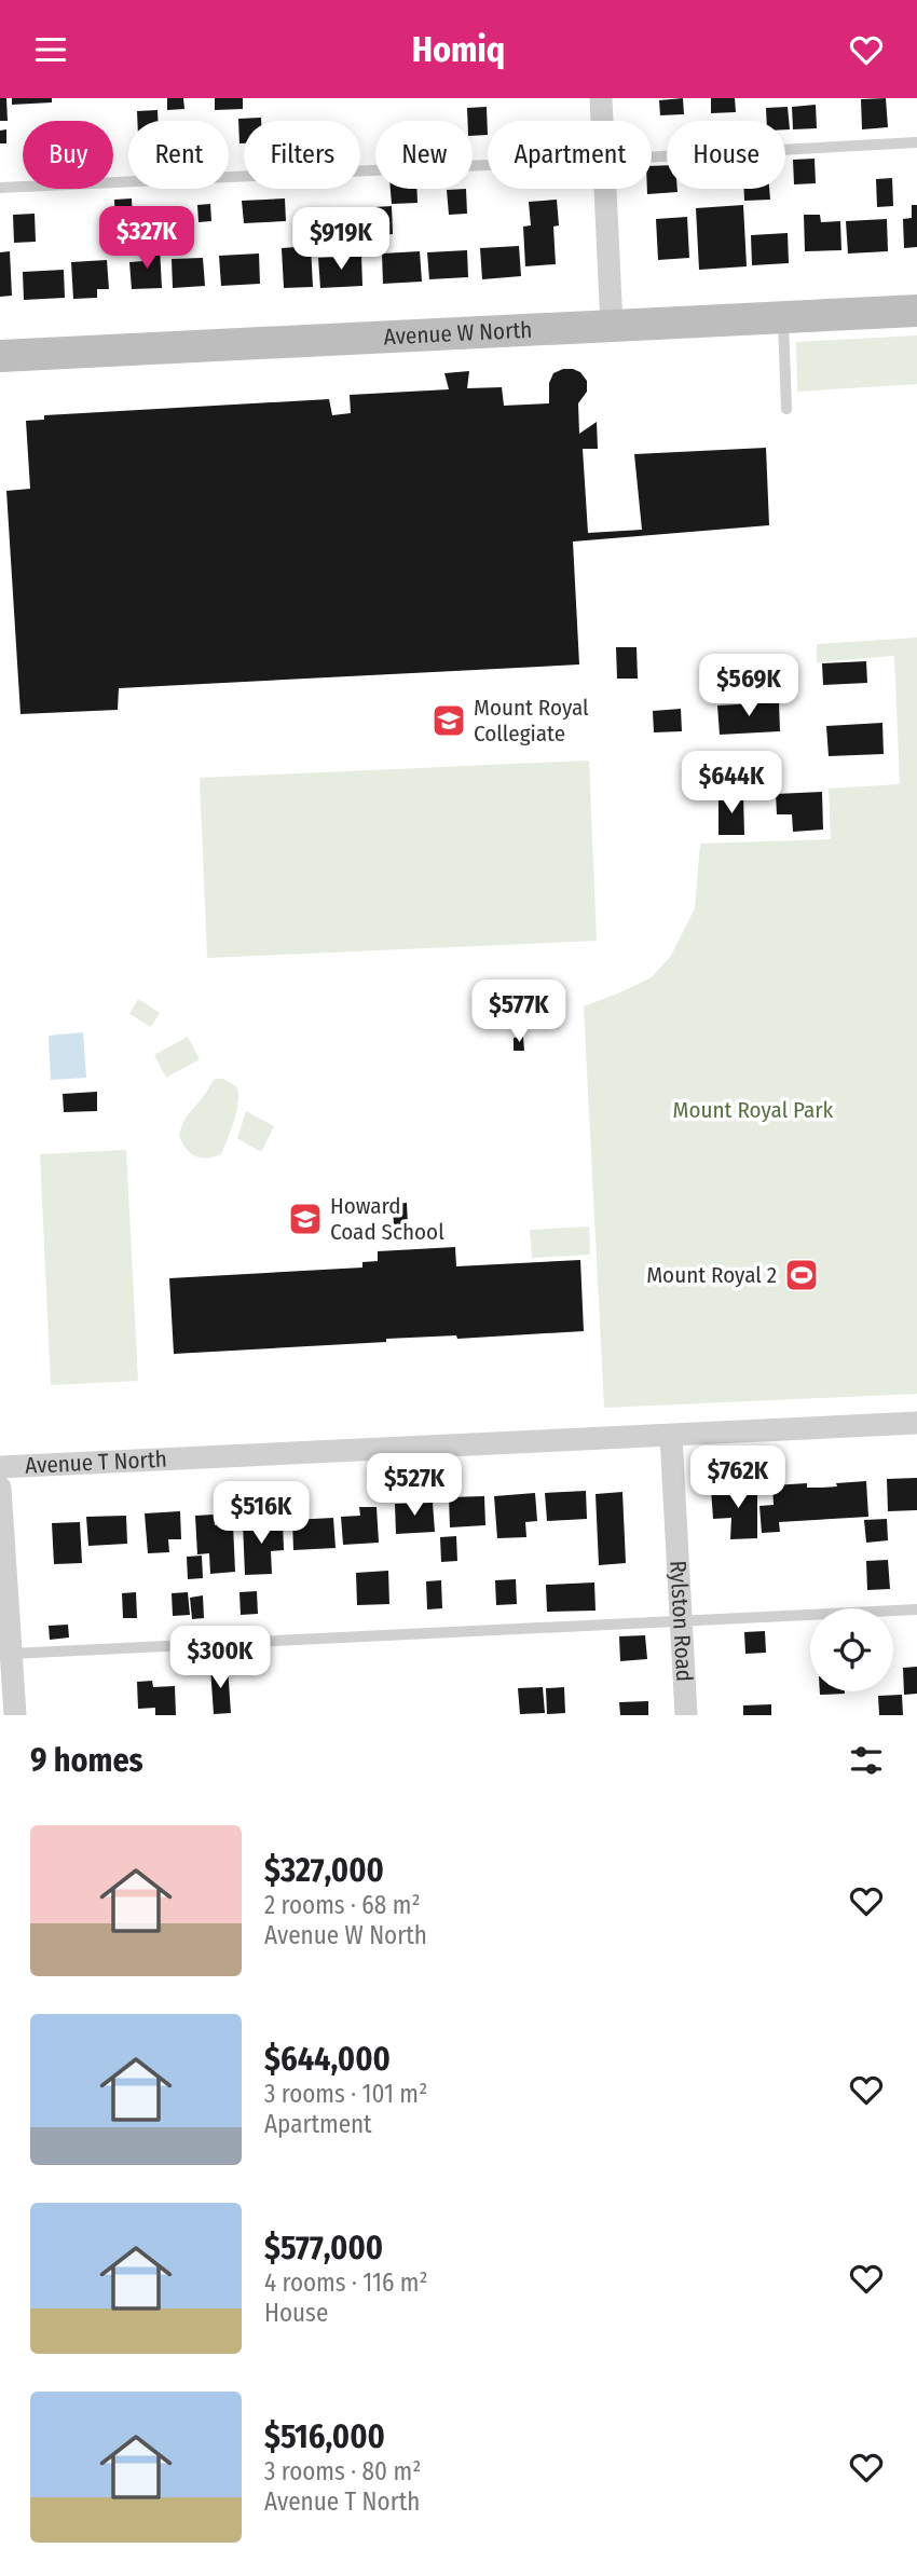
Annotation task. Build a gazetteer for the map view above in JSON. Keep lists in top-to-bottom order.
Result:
{
  "streets": {
    "street": ["Avenue W North", "Avenue T North", "Rylston Road"]
  },
  "crossings": [
    ["Avenue T North", "Rylston Road"]
  ],
  "parks": ["Mount Royal Park"],
  "places": {
    "school or university": ["Mount Royal Collegiate", "Howard Coad School"],
    "sports": ["Mount Royal 2"]
  },
  "page": {
    "header": "Homiq",
    "chip": [
      "Buy",
      "Rent",
      "Filters",
      "New",
      "Apartment",
      "House"
    ],
    "price": [
      "$327K",
      "$919K",
      "$569K",
      "$644K",
      "$577K",
      "$762K",
      "$527K",
      "$516K",
      "$300K"
    ],
    "heading": "9 homes",
    "list": [
      {
        "name": "$327,000",
        "note": "2 rooms · 68 m² · Avenue W North"
      },
      {
        "name": "$644,000",
        "note": "3 rooms · 101 m² · Apartment"
      },
      {
        "name": "$577,000",
        "note": "4 rooms · 116 m² · House"
      },
      {
        "name": "$516,000",
        "note": "3 rooms · 80 m² · Avenue T North"
      }
    ]
  }
}
